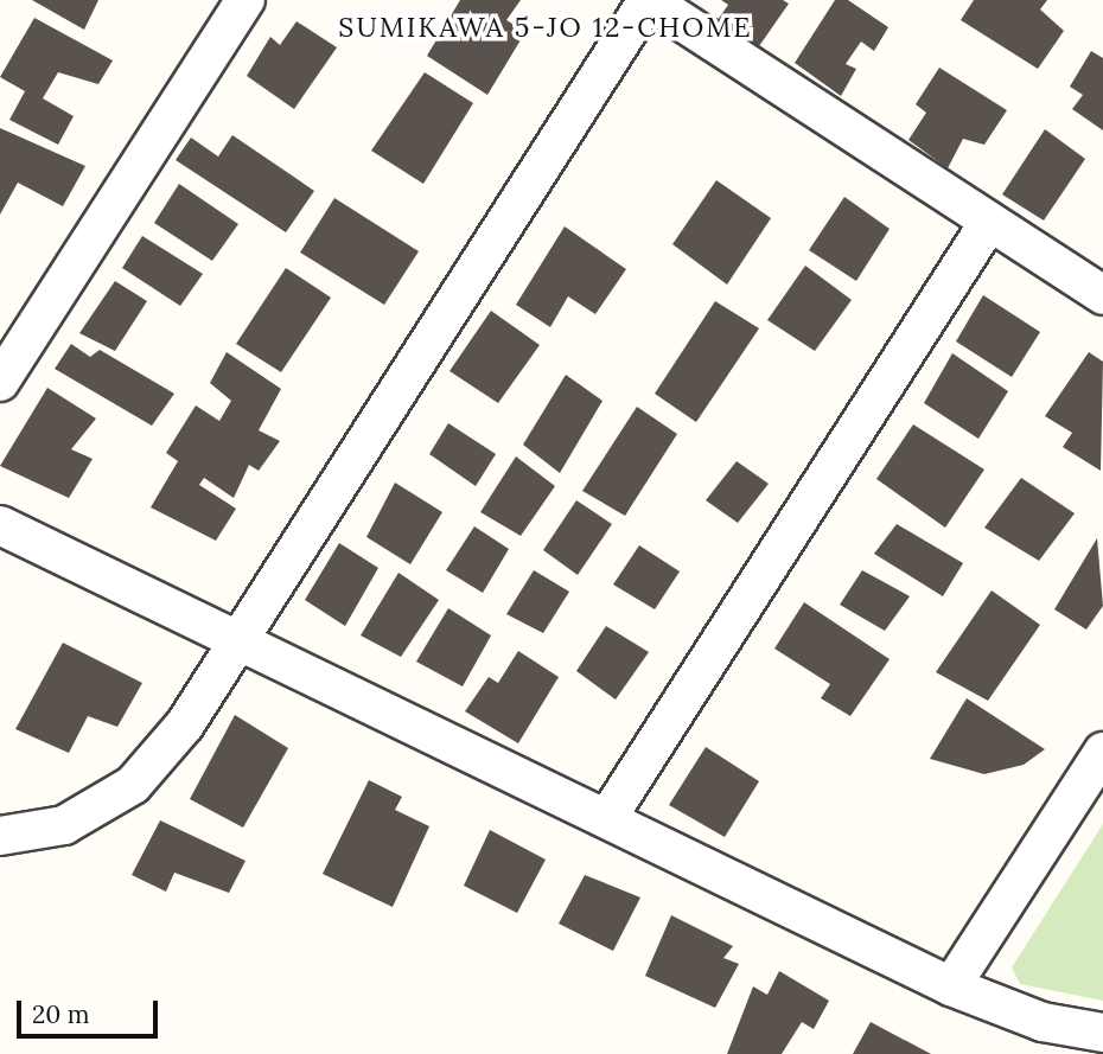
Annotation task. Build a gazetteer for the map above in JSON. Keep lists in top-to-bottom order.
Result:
{
  "districts": ["SUMIKAWA 5-JO 12-CHOME"],
  "scale_bar": "20 m"
}
